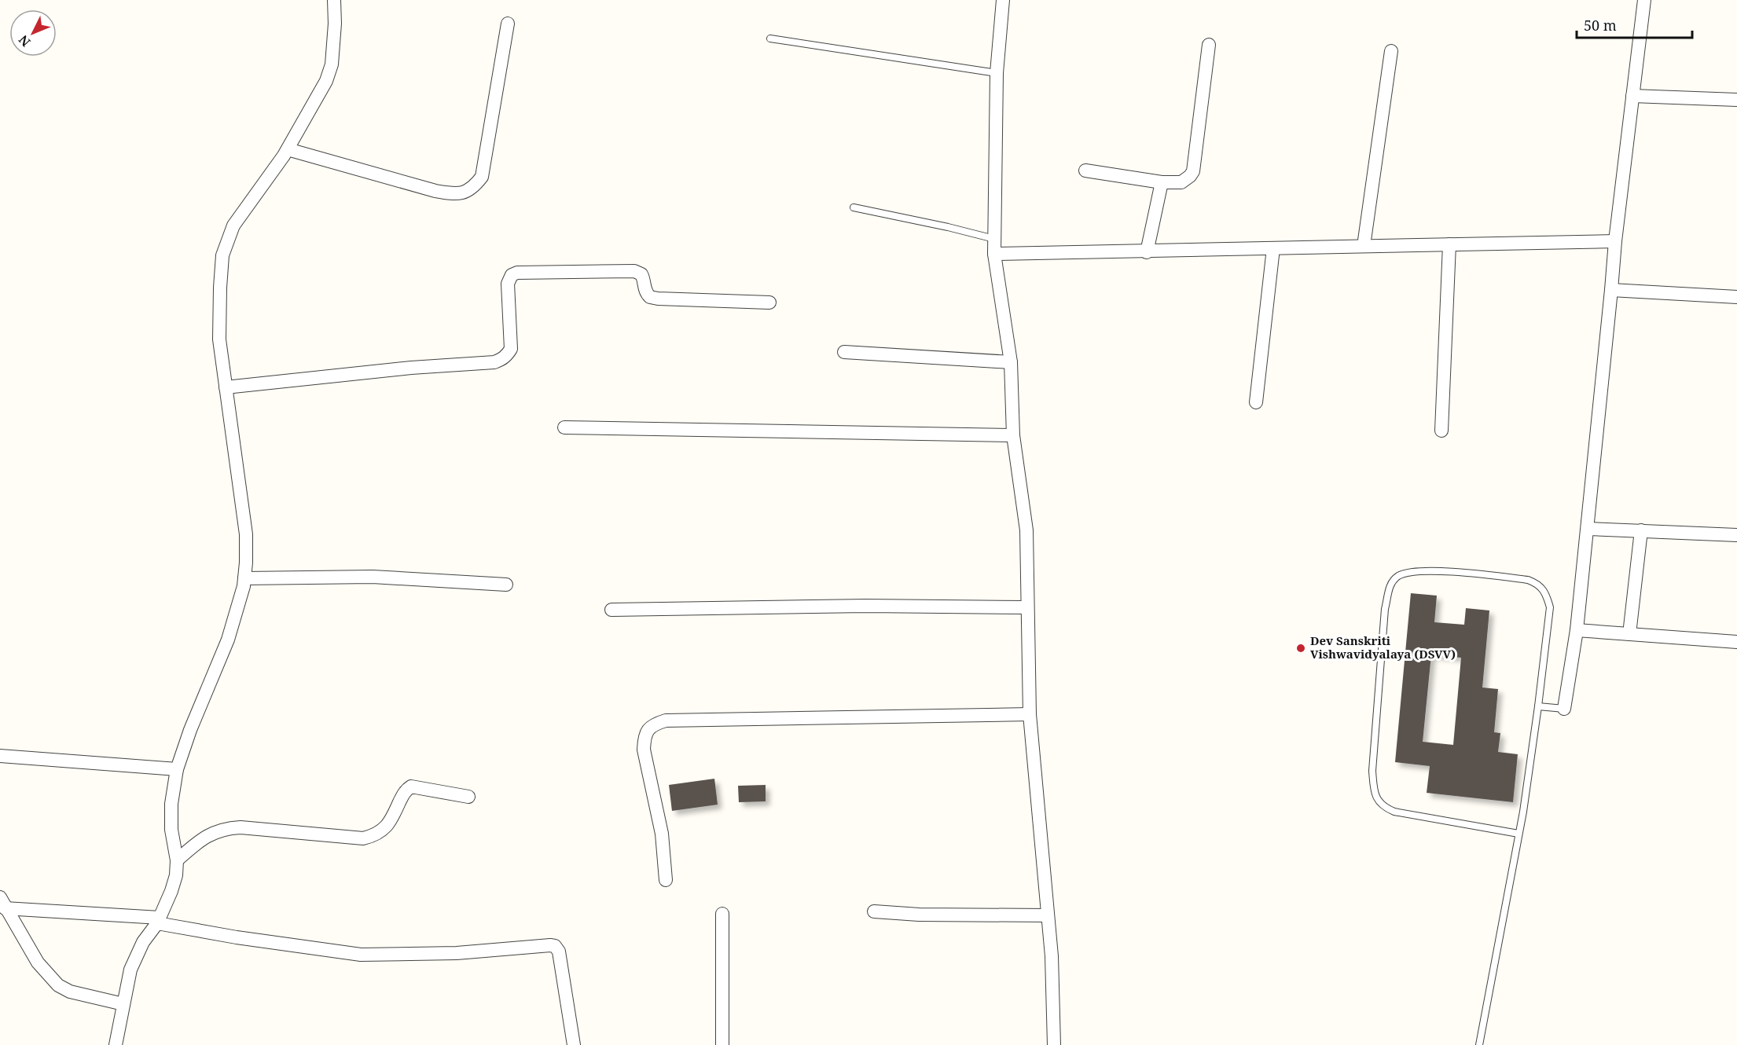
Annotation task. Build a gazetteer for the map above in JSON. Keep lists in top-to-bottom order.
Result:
{
  "places": ["Dev Sanskriti Vishwavidyalaya (DSVV)"],
  "scale_bar": "50 m",
  "north": "bottom left"
}
